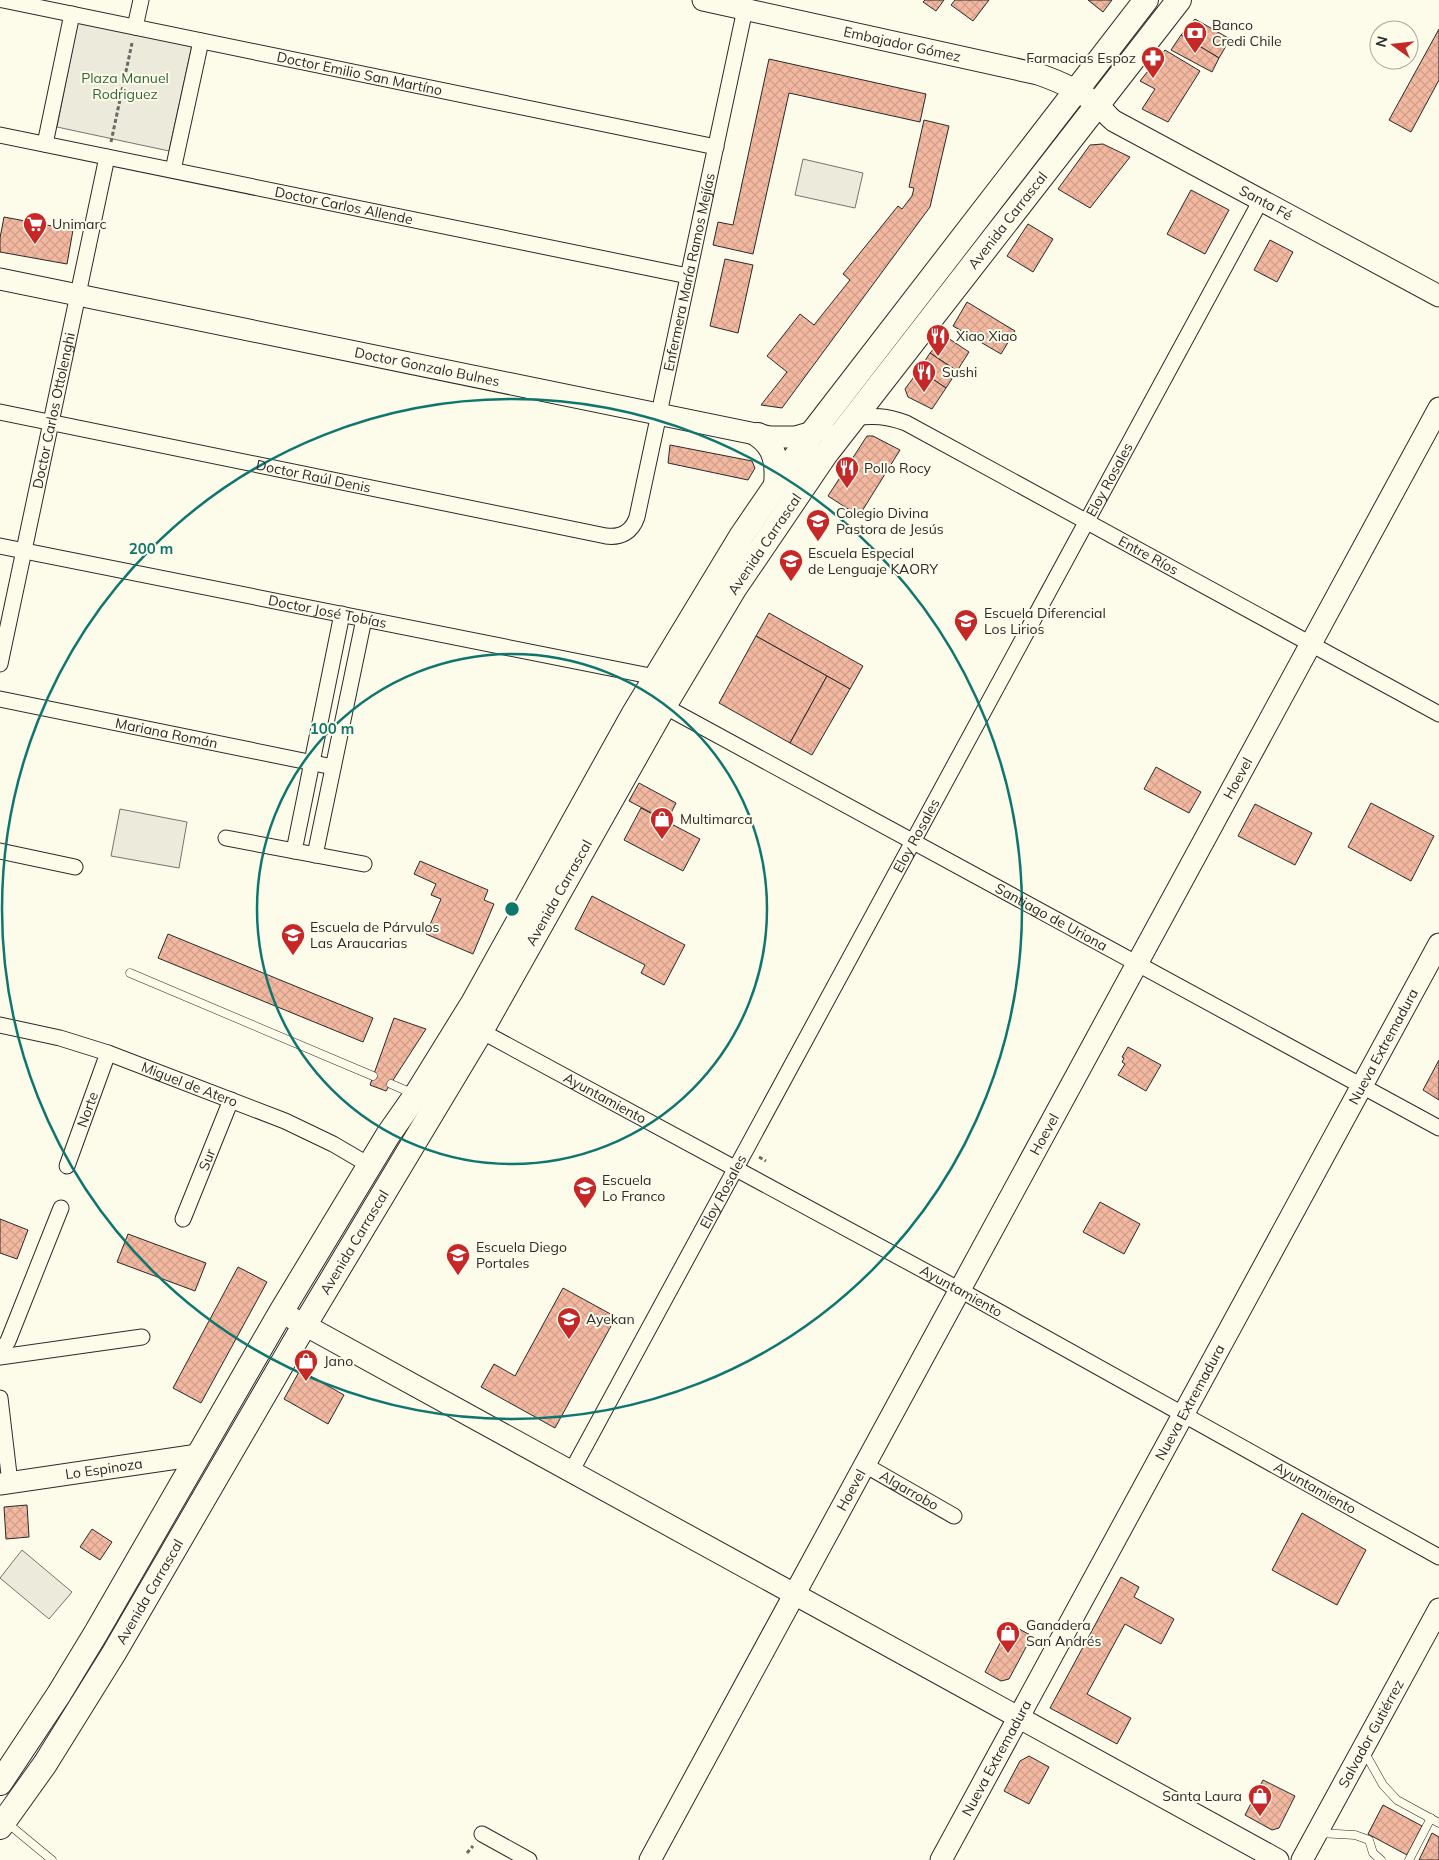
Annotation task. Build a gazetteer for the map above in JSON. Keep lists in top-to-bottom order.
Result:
{
  "streets": {
    "main road": ["Avenida Carrascal"],
    "street": [
      "Embajador Gómez",
      "Doctor Emilio San Martíno",
      "Santa Fé",
      "Doctor Carlos Allende",
      "Enfermera María Ramos Mejías",
      "Doctor Gonzalo Bulnes",
      "Doctor Carlos Ottolenghi",
      "Doctor Raúl Denis",
      "Eloy Rosales",
      "Entre Ríos",
      "Doctor José Tobías",
      "Mariana Román",
      "Hoevel",
      "Santiago de Uriona",
      "Nueva Extremadura",
      "Miguel de Atero",
      "Ayuntamiento",
      "Norte",
      "Sur",
      "Lo Espinoza",
      "Algarrobo",
      "Salvador Gutiérrez"
    ]
  },
  "crossings": [
    ["Embajador Gómez", "Santa Fé"],
    ["Embajador Gómez", "Avenida Carrascal"],
    ["Embajador Gómez", "Enfermera María Ramos Mejías"],
    ["Doctor Emilio San Martíno", "Enfermera María Ramos Mejías"],
    ["Santa Fé", "Avenida Carrascal"],
    ["Santa Fé", "Eloy Rosales"],
    ["Doctor Carlos Allende", "Enfermera María Ramos Mejías"],
    ["Doctor Carlos Allende", "Doctor Carlos Ottolenghi"],
    ["Avenida Carrascal", "Doctor Gonzalo Bulnes"],
    ["Avenida Carrascal", "Entre Ríos"],
    ["Avenida Carrascal", "Doctor José Tobías"],
    ["Avenida Carrascal", "Santiago de Uriona"],
    ["Avenida Carrascal", "Miguel de Atero"],
    ["Avenida Carrascal", "Ayuntamiento"],
    ["Avenida Carrascal", "Lo Espinoza"],
    ["Enfermera María Ramos Mejías", "Doctor Gonzalo Bulnes"],
    ["Enfermera María Ramos Mejías", "Doctor Raúl Denis"],
    ["Doctor Gonzalo Bulnes", "Doctor Carlos Ottolenghi"],
    ["Doctor Gonzalo Bulnes", "Entre Ríos"],
    ["Doctor Carlos Ottolenghi", "Doctor Raúl Denis"],
    ["Doctor Carlos Ottolenghi", "Doctor José Tobías"],
    ["Eloy Rosales", "Entre Ríos"],
    ["Eloy Rosales", "Santiago de Uriona"],
    ["Eloy Rosales", "Ayuntamiento"],
    ["Entre Ríos", "Hoevel"],
    ["Hoevel", "Santiago de Uriona"],
    ["Hoevel", "Ayuntamiento"],
    ["Hoevel", "Algarrobo"],
    ["Santiago de Uriona", "Nueva Extremadura"],
    ["Nueva Extremadura", "Ayuntamiento"],
    ["Miguel de Atero", "Norte"],
    ["Miguel de Atero", "Sur"]
  ],
  "parks": ["Plaza Manuel Rodriguez"],
  "places": {
    "bank": ["Banco Credi Chile"],
    "pharmacy": ["Farmacias Espoz"],
    "supermarket": ["Unimarc"],
    "restaurant": ["Xiao Xiao", "Sushi", "Pollo Rocy"],
    "school or university": [
      "Colegio Divina Pastora de Jesús",
      "Escuela Especial de Lenguaje KAORY",
      "Escuela Diferencial Los Lirios",
      "Escuela de Párvulos Las Araucarias",
      "Escuela Lo Franco",
      "Escuela Diego Portales",
      "Ayekan"
    ],
    "shop": [
      "Multimarca",
      "Jano",
      "Ganadera San Andrés",
      "Santa Laura"
    ]
  },
  "north": "left",
  "rings": ["200 m", "100 m"]
}
